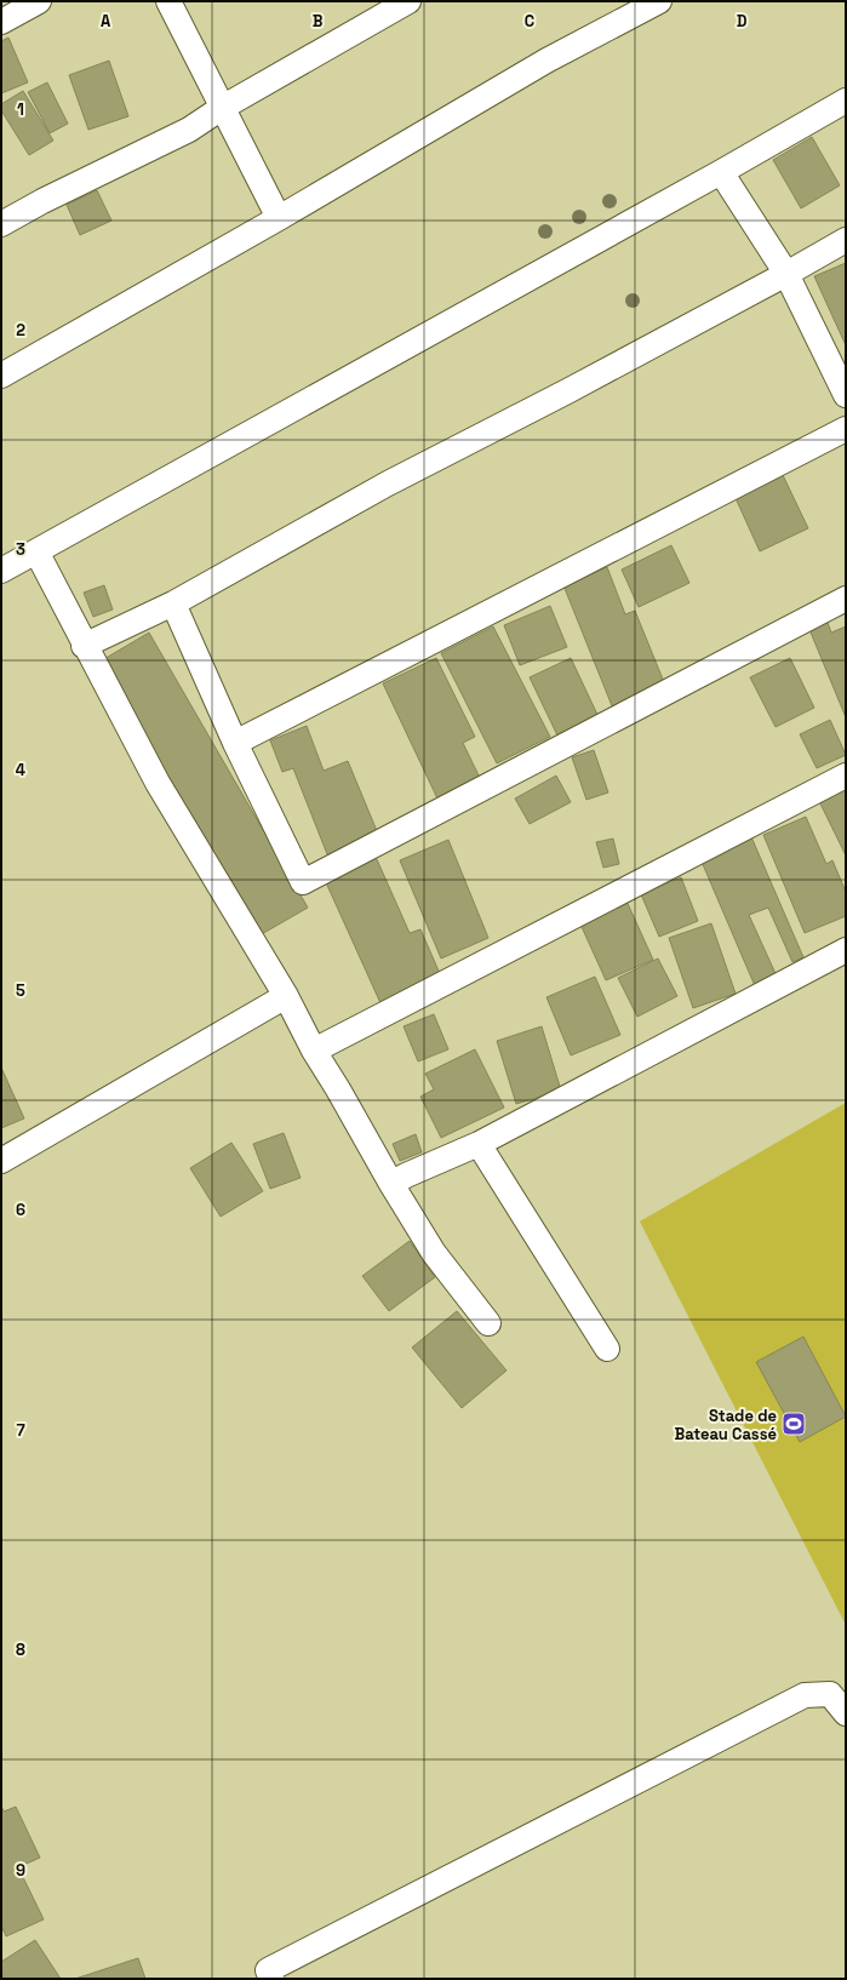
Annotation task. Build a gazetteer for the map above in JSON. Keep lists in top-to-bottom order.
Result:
{
  "places": {
    "sports": ["Stade de Bateau Cassé"]
  },
  "grid": {
    "columns": [
      "A",
      "B",
      "C",
      "D"
    ],
    "rows": [
      "1",
      "2",
      "3",
      "4",
      "5",
      "6",
      "7",
      "8",
      "9"
    ]
  }
}
